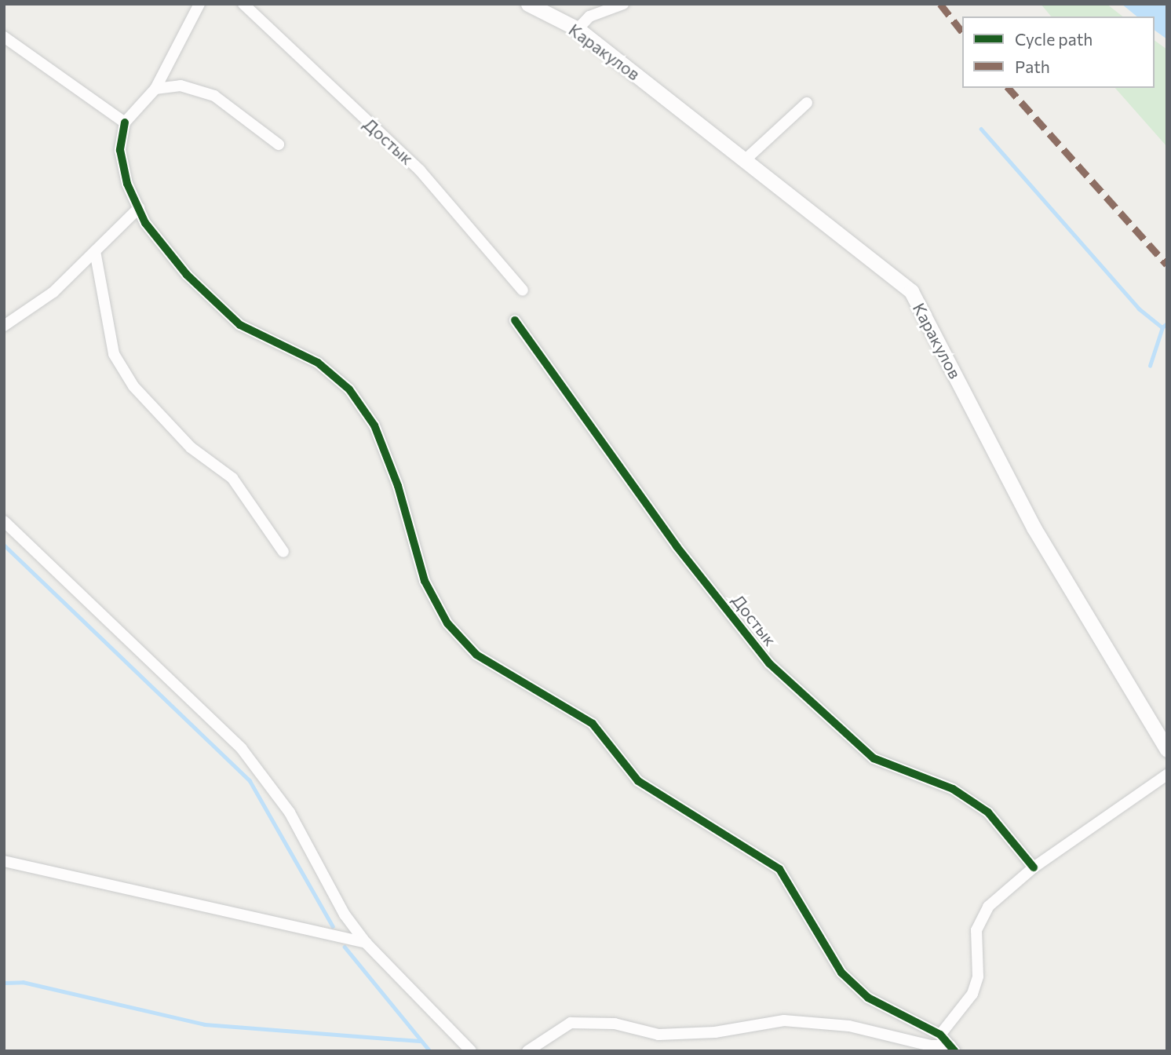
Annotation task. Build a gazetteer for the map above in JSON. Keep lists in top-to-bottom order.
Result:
{
  "streets": {
    "main road": ["Каракулов"],
    "street": ["Достык"]
  },
  "legend": ["Cycle path", "Path"]
}
